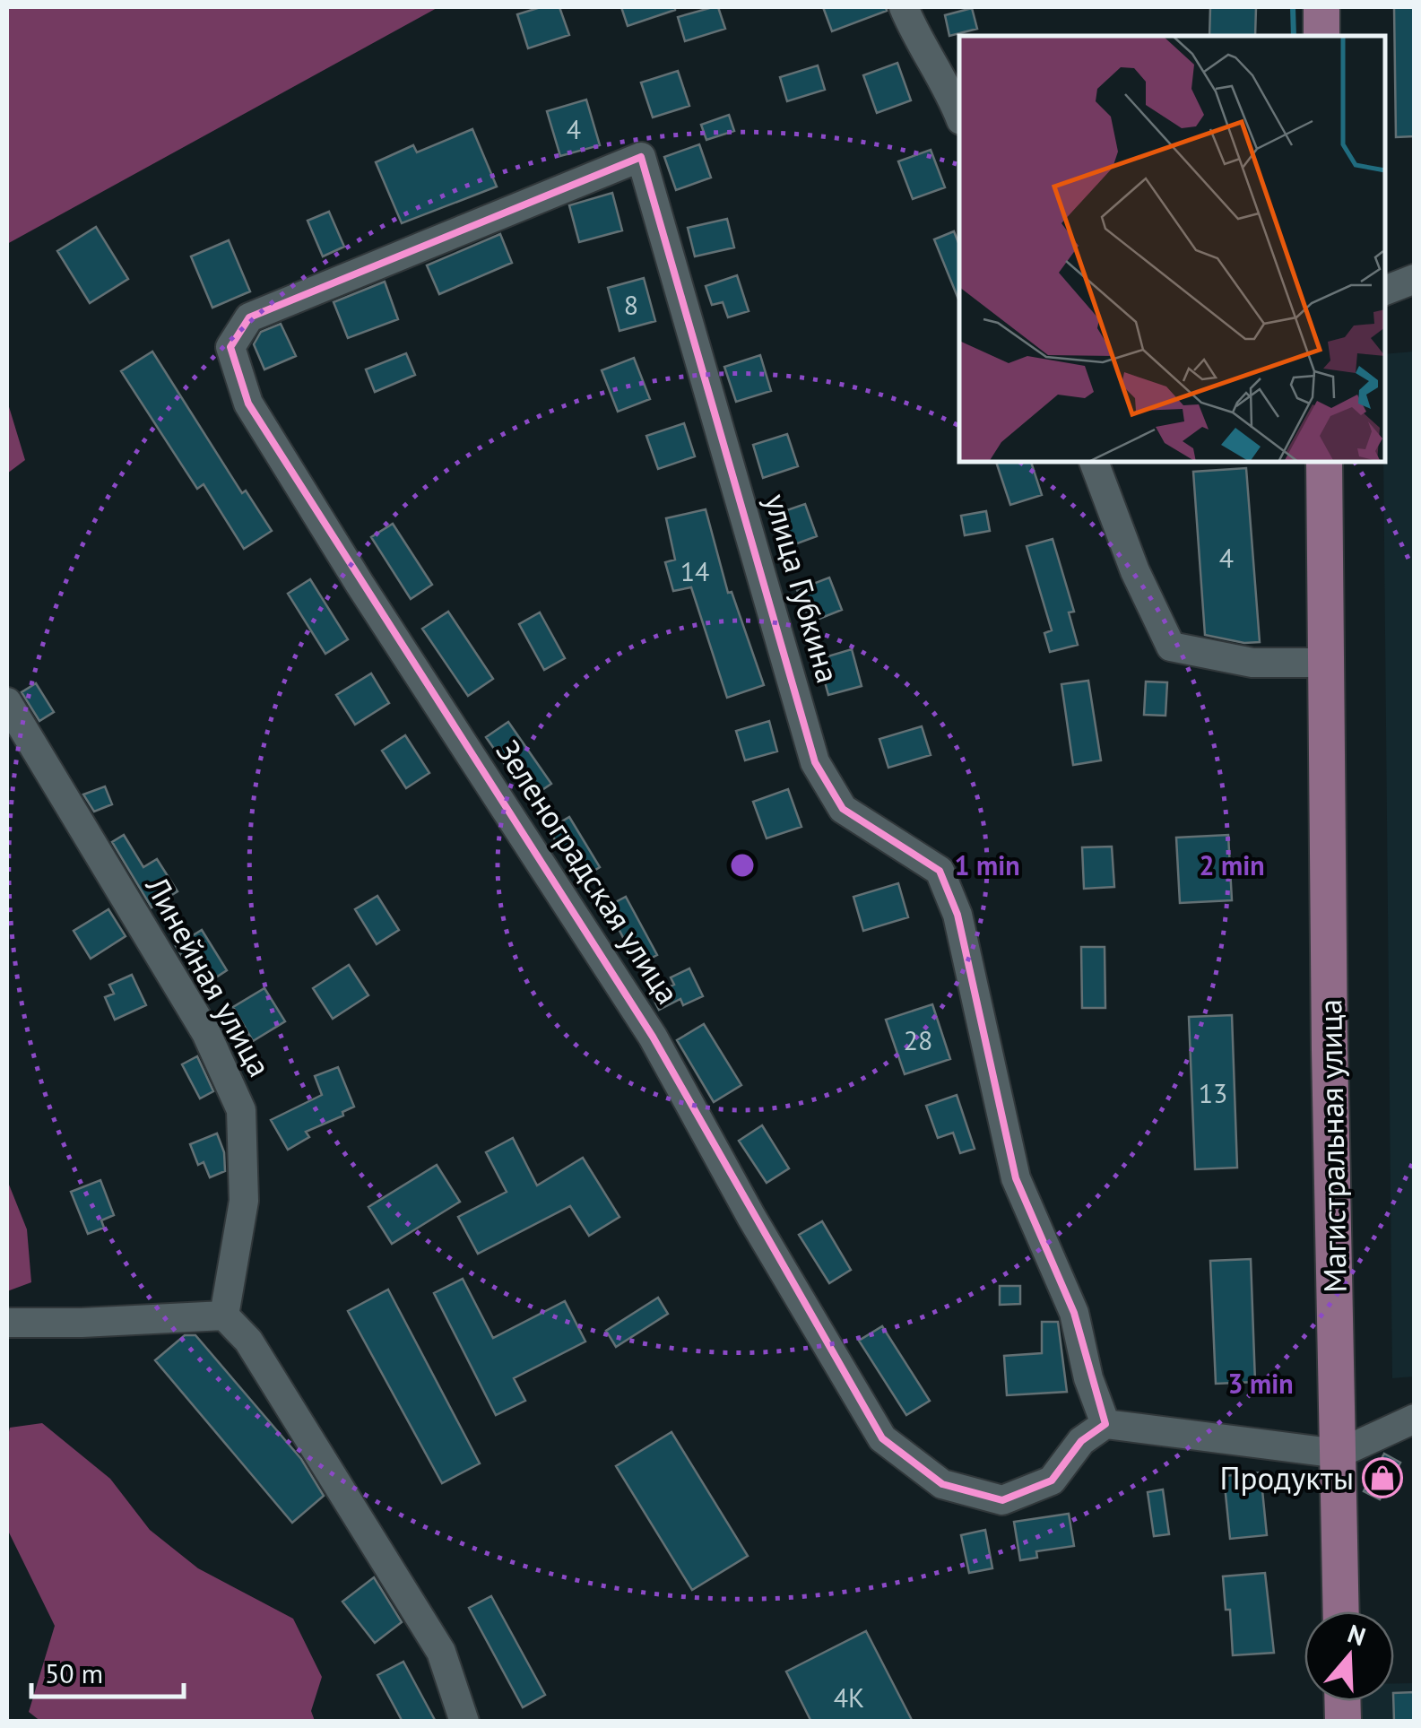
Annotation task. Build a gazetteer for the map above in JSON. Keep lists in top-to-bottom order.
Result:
{
  "streets": {
    "main road": ["Магистральная улица"],
    "street": ["улица Губкина", "Зеленоградская улица", "Линейная улица"]
  },
  "crossings": [
    ["улица Губкина", "Зеленоградская улица"]
  ],
  "places": {
    "shop": ["Продукты"]
  },
  "house_numbers": [
    "4",
    "8",
    "4",
    "14",
    "28",
    "13",
    "4К"
  ],
  "scale_bar": "50 m",
  "north": "top",
  "rings": ["1 min", "2 min", "3 min"]
}
